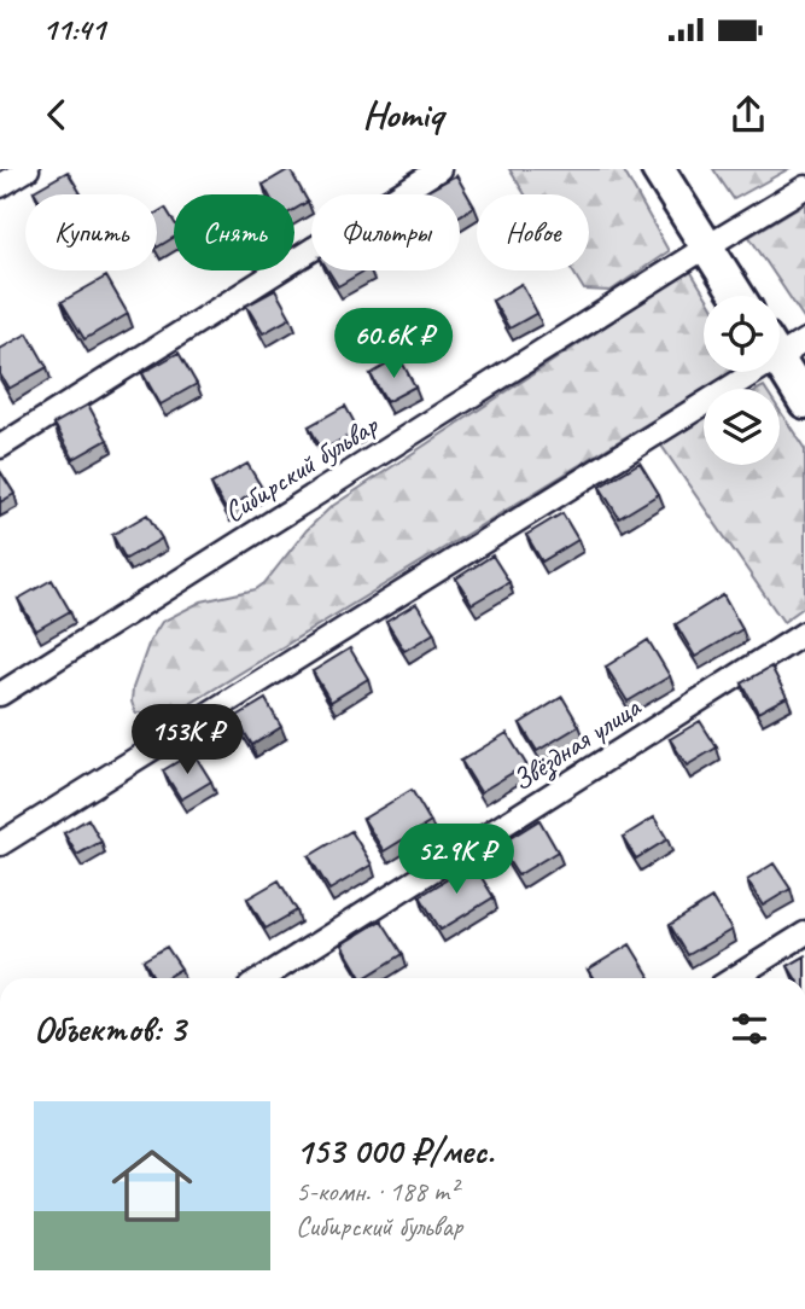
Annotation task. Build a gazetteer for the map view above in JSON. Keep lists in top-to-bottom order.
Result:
{
  "streets": {
    "street": ["Сибирский бульвар", "Звёздная улица"]
  },
  "page": {
    "status": "11:41",
    "header": "Homiq",
    "chip": [
      "Купить",
      "Снять",
      "Фильтры",
      "Новое"
    ],
    "price": ["60.6K ₽", "153K ₽", "52.9K ₽"],
    "heading": "Объектов: 3",
    "list": [
      {
        "name": "153 000 ₽/мес.",
        "note": "5-комн. · 188 m² · Сибирский бульвар"
      }
    ]
  }
}
